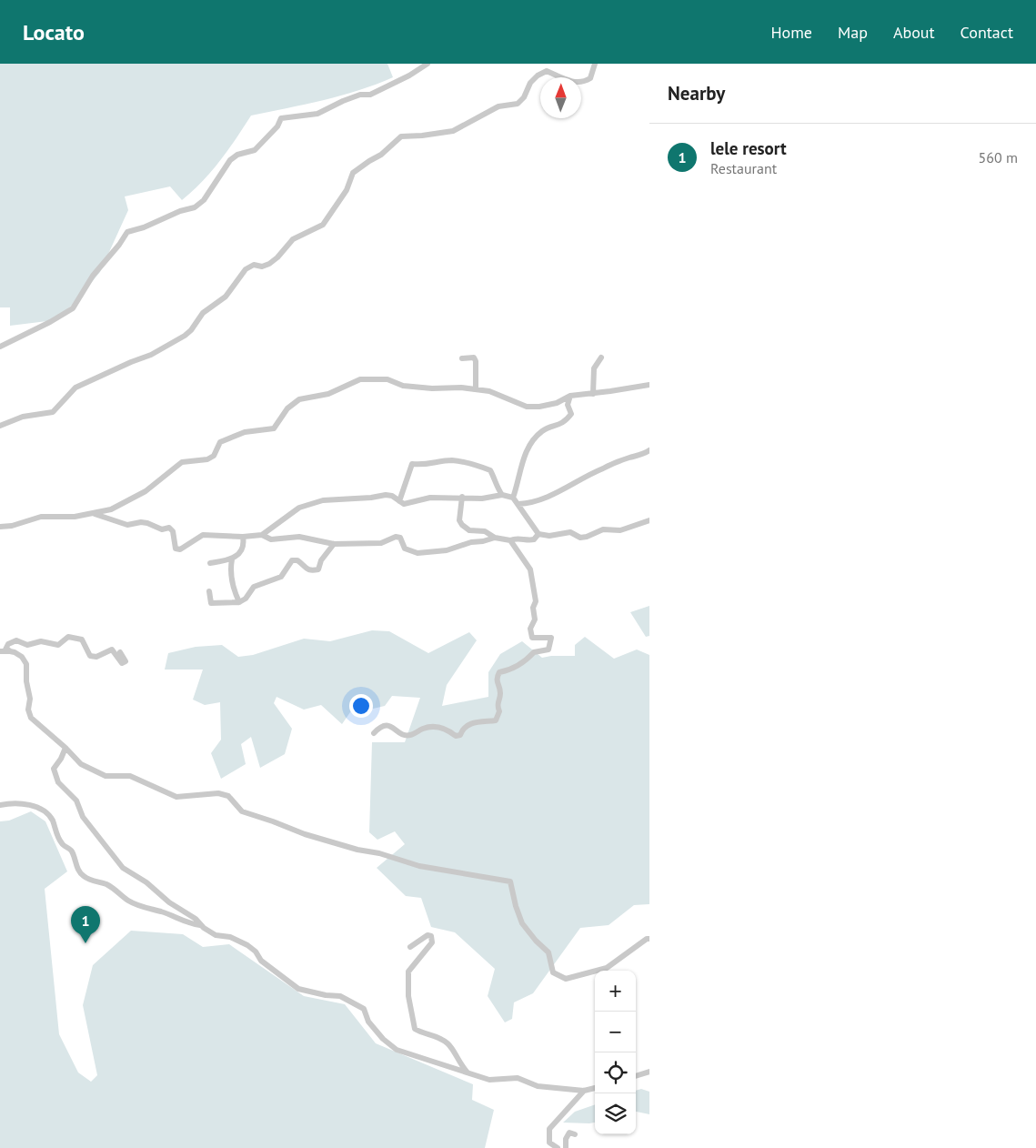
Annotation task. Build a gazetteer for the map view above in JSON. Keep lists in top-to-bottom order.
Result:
{
  "north": "top",
  "page": {
    "header": "Locato",
    "nav": [
      "Home",
      "Map",
      "About",
      "Contact"
    ],
    "heading": "Nearby",
    "list": [
      {
        "mark": "1",
        "name": "lele resort",
        "note": "Restaurant",
        "value": "560 m"
      }
    ],
    "pins": "1",
    "map_buttons": ["+", "−"]
  }
}
